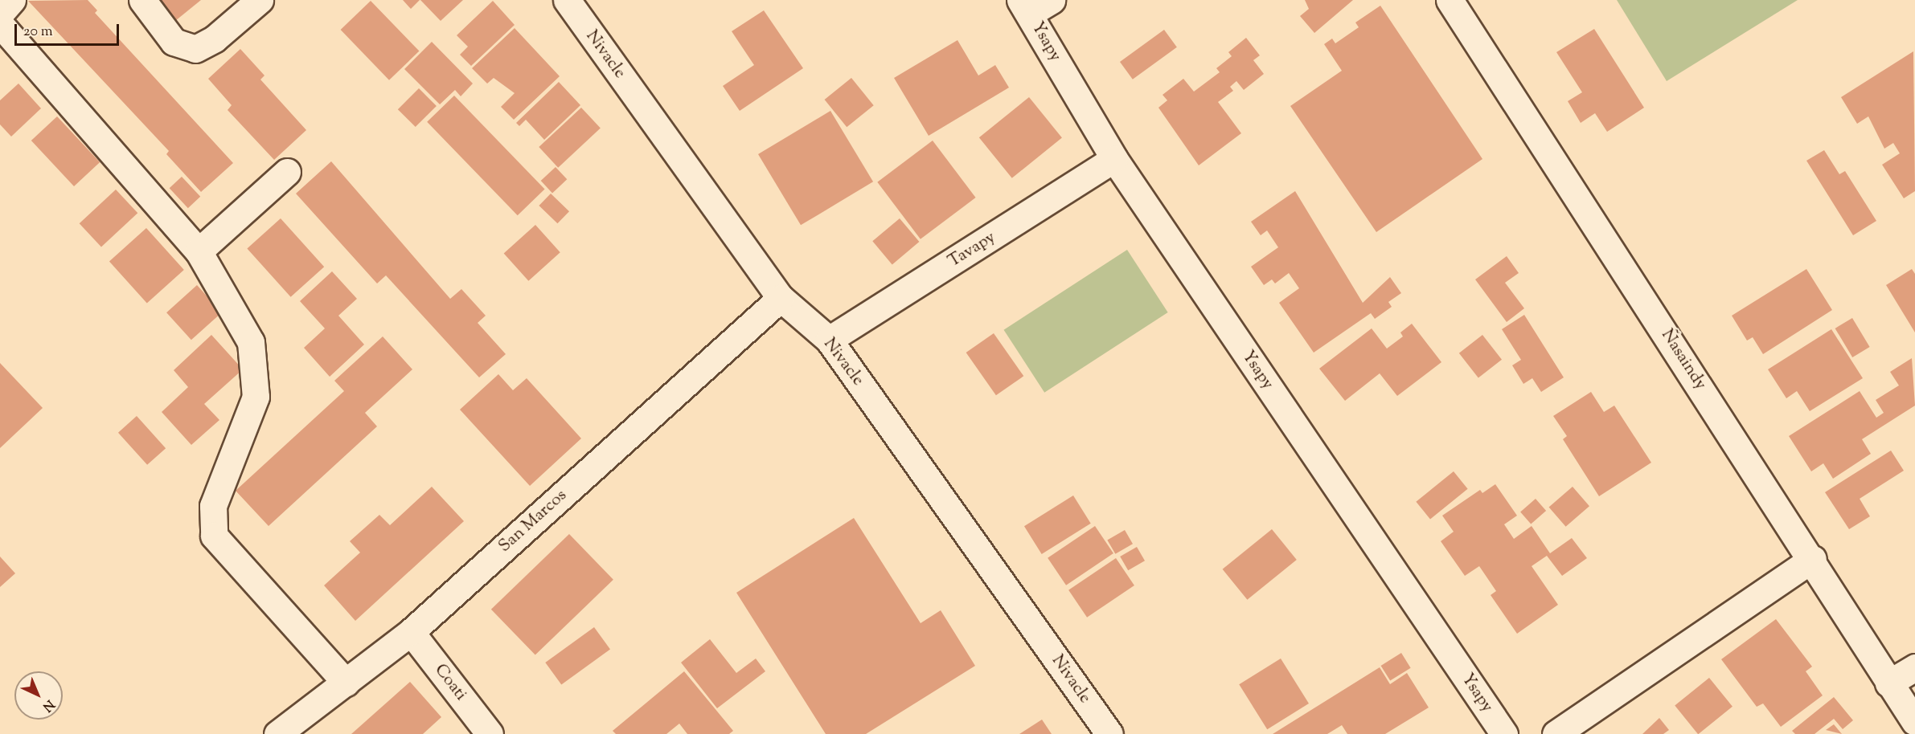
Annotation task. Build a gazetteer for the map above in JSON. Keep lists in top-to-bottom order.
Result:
{
  "streets": {
    "street": [
      "Ysapy",
      "Nivacle",
      "Tavapy",
      "Ñasaindy",
      "San Marcos",
      "Coati"
    ]
  },
  "crossings": [
    ["Ysapy", "Tavapy"],
    ["Nivacle", "Tavapy"],
    ["Nivacle", "San Marcos"],
    ["San Marcos", "Coati"]
  ],
  "scale_bar": "20 m",
  "north": "bottom right"
}
